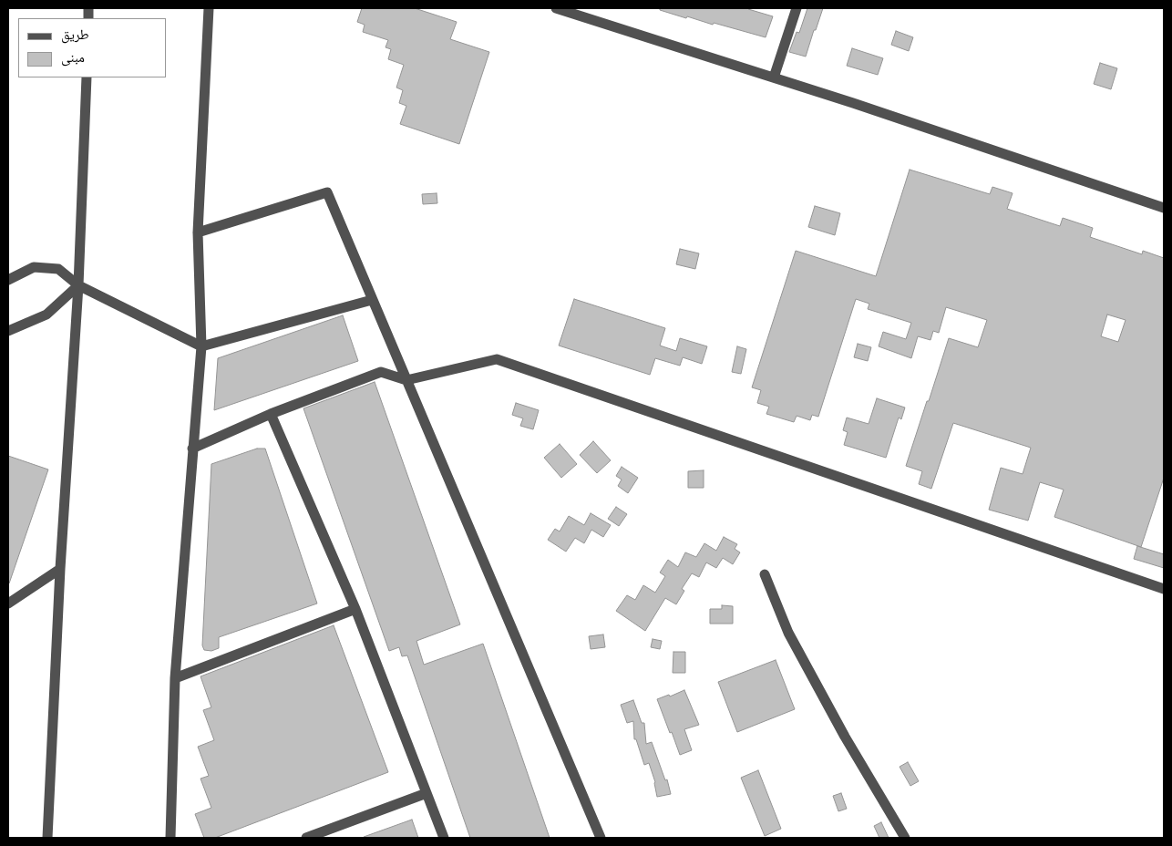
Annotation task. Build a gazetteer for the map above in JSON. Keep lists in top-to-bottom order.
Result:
{
  "legend": ["طريق", "مبنى"]
}
